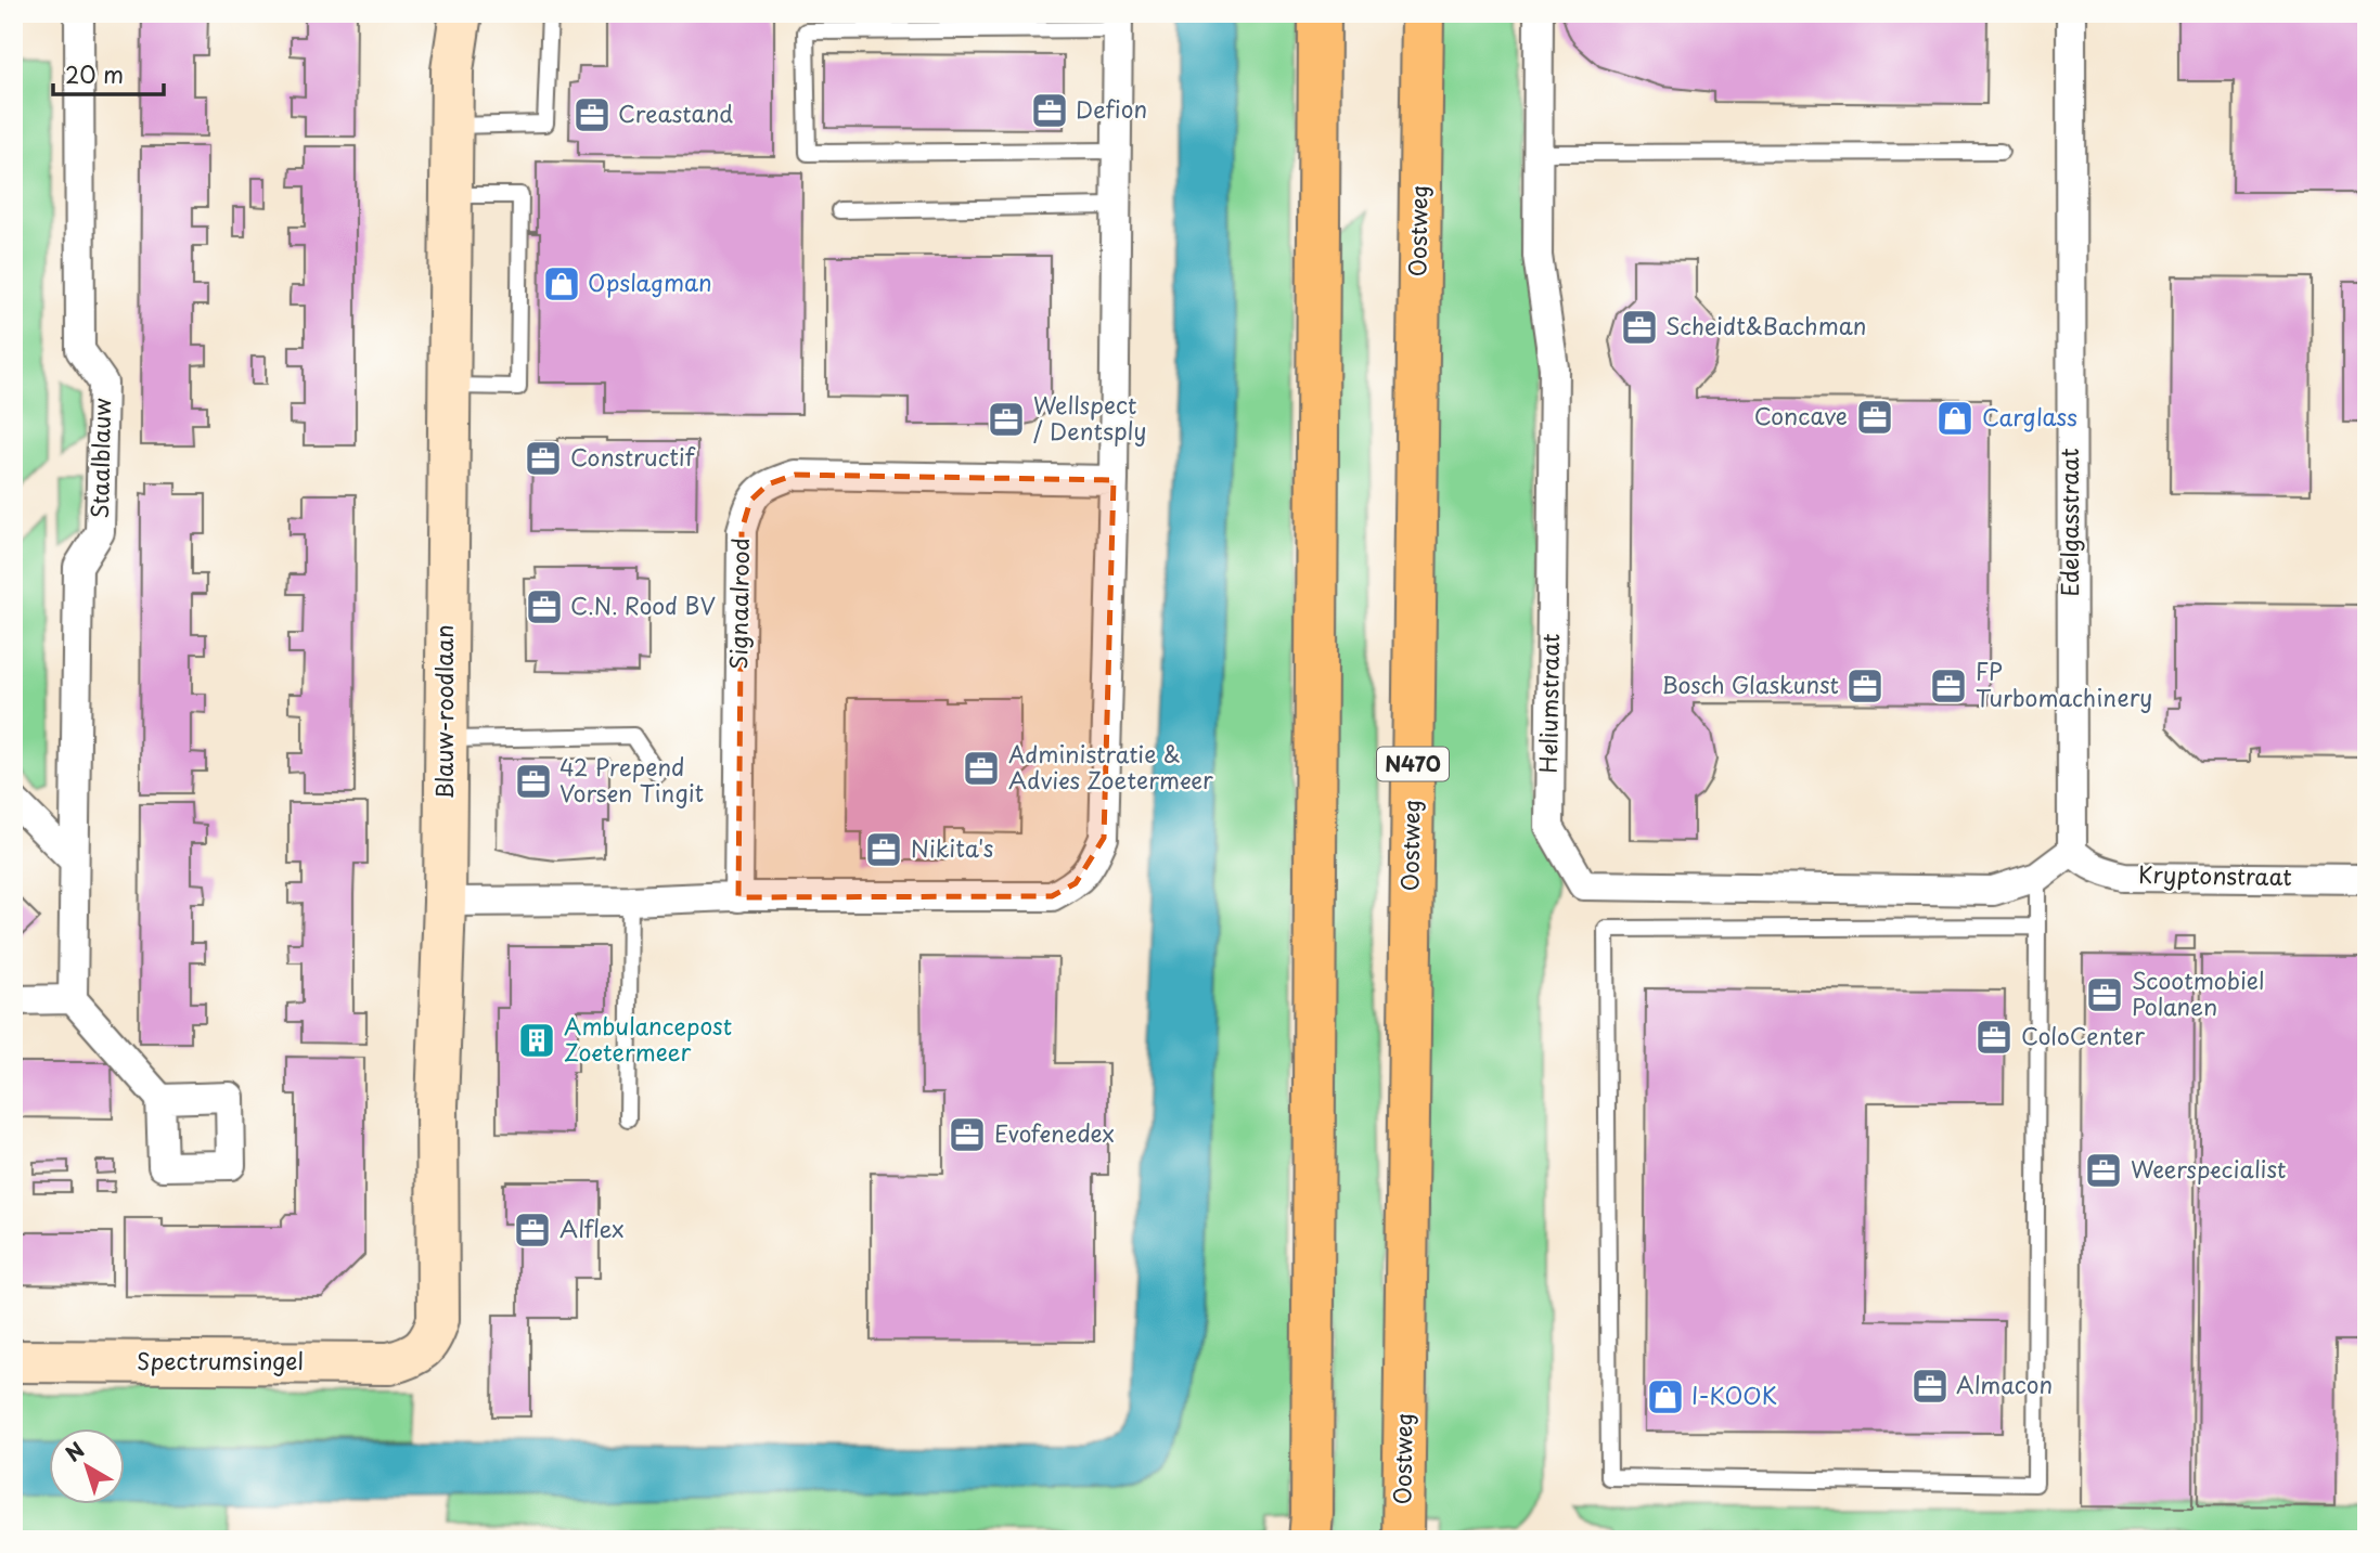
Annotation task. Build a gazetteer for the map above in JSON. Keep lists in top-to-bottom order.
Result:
{
  "streets": {
    "main road": ["Oostweg", "N470"],
    "street": [
      "Staalblauw",
      "Edelgasstraat",
      "Signaalrood",
      "Heliumstraat",
      "Blauw-roodlaan",
      "Kryptonstraat",
      "Spectrumsingel"
    ]
  },
  "crossings": [
    ["Edelgasstraat", "Heliumstraat"],
    ["Edelgasstraat", "Kryptonstraat"],
    ["Heliumstraat", "Kryptonstraat"],
    ["Blauw-roodlaan", "Spectrumsingel"]
  ],
  "places": {
    "office": [
      "Defion",
      "Creastand",
      "Scheidt&Bachman",
      "Concave",
      "Wellspect / Dentsply",
      "Constructif",
      "C.N. Rood BV",
      "Bosch Glaskunst",
      "FP Turbomachinery",
      "Administratie & Advies Zoetermeer",
      "42 Prepend Vorsen Tingit",
      "Nikita's",
      "Scootmobiel Polanen",
      "ColoCenter",
      "Evofenedex",
      "Weerspecialist",
      "Alflex",
      "Almacon"
    ],
    "shop": ["Opslagman", "Carglass", "I-KOOK"],
    "building": ["Ambulancepost Zoetermeer"]
  },
  "scale_bar": "20 m",
  "north": "top left"
}
